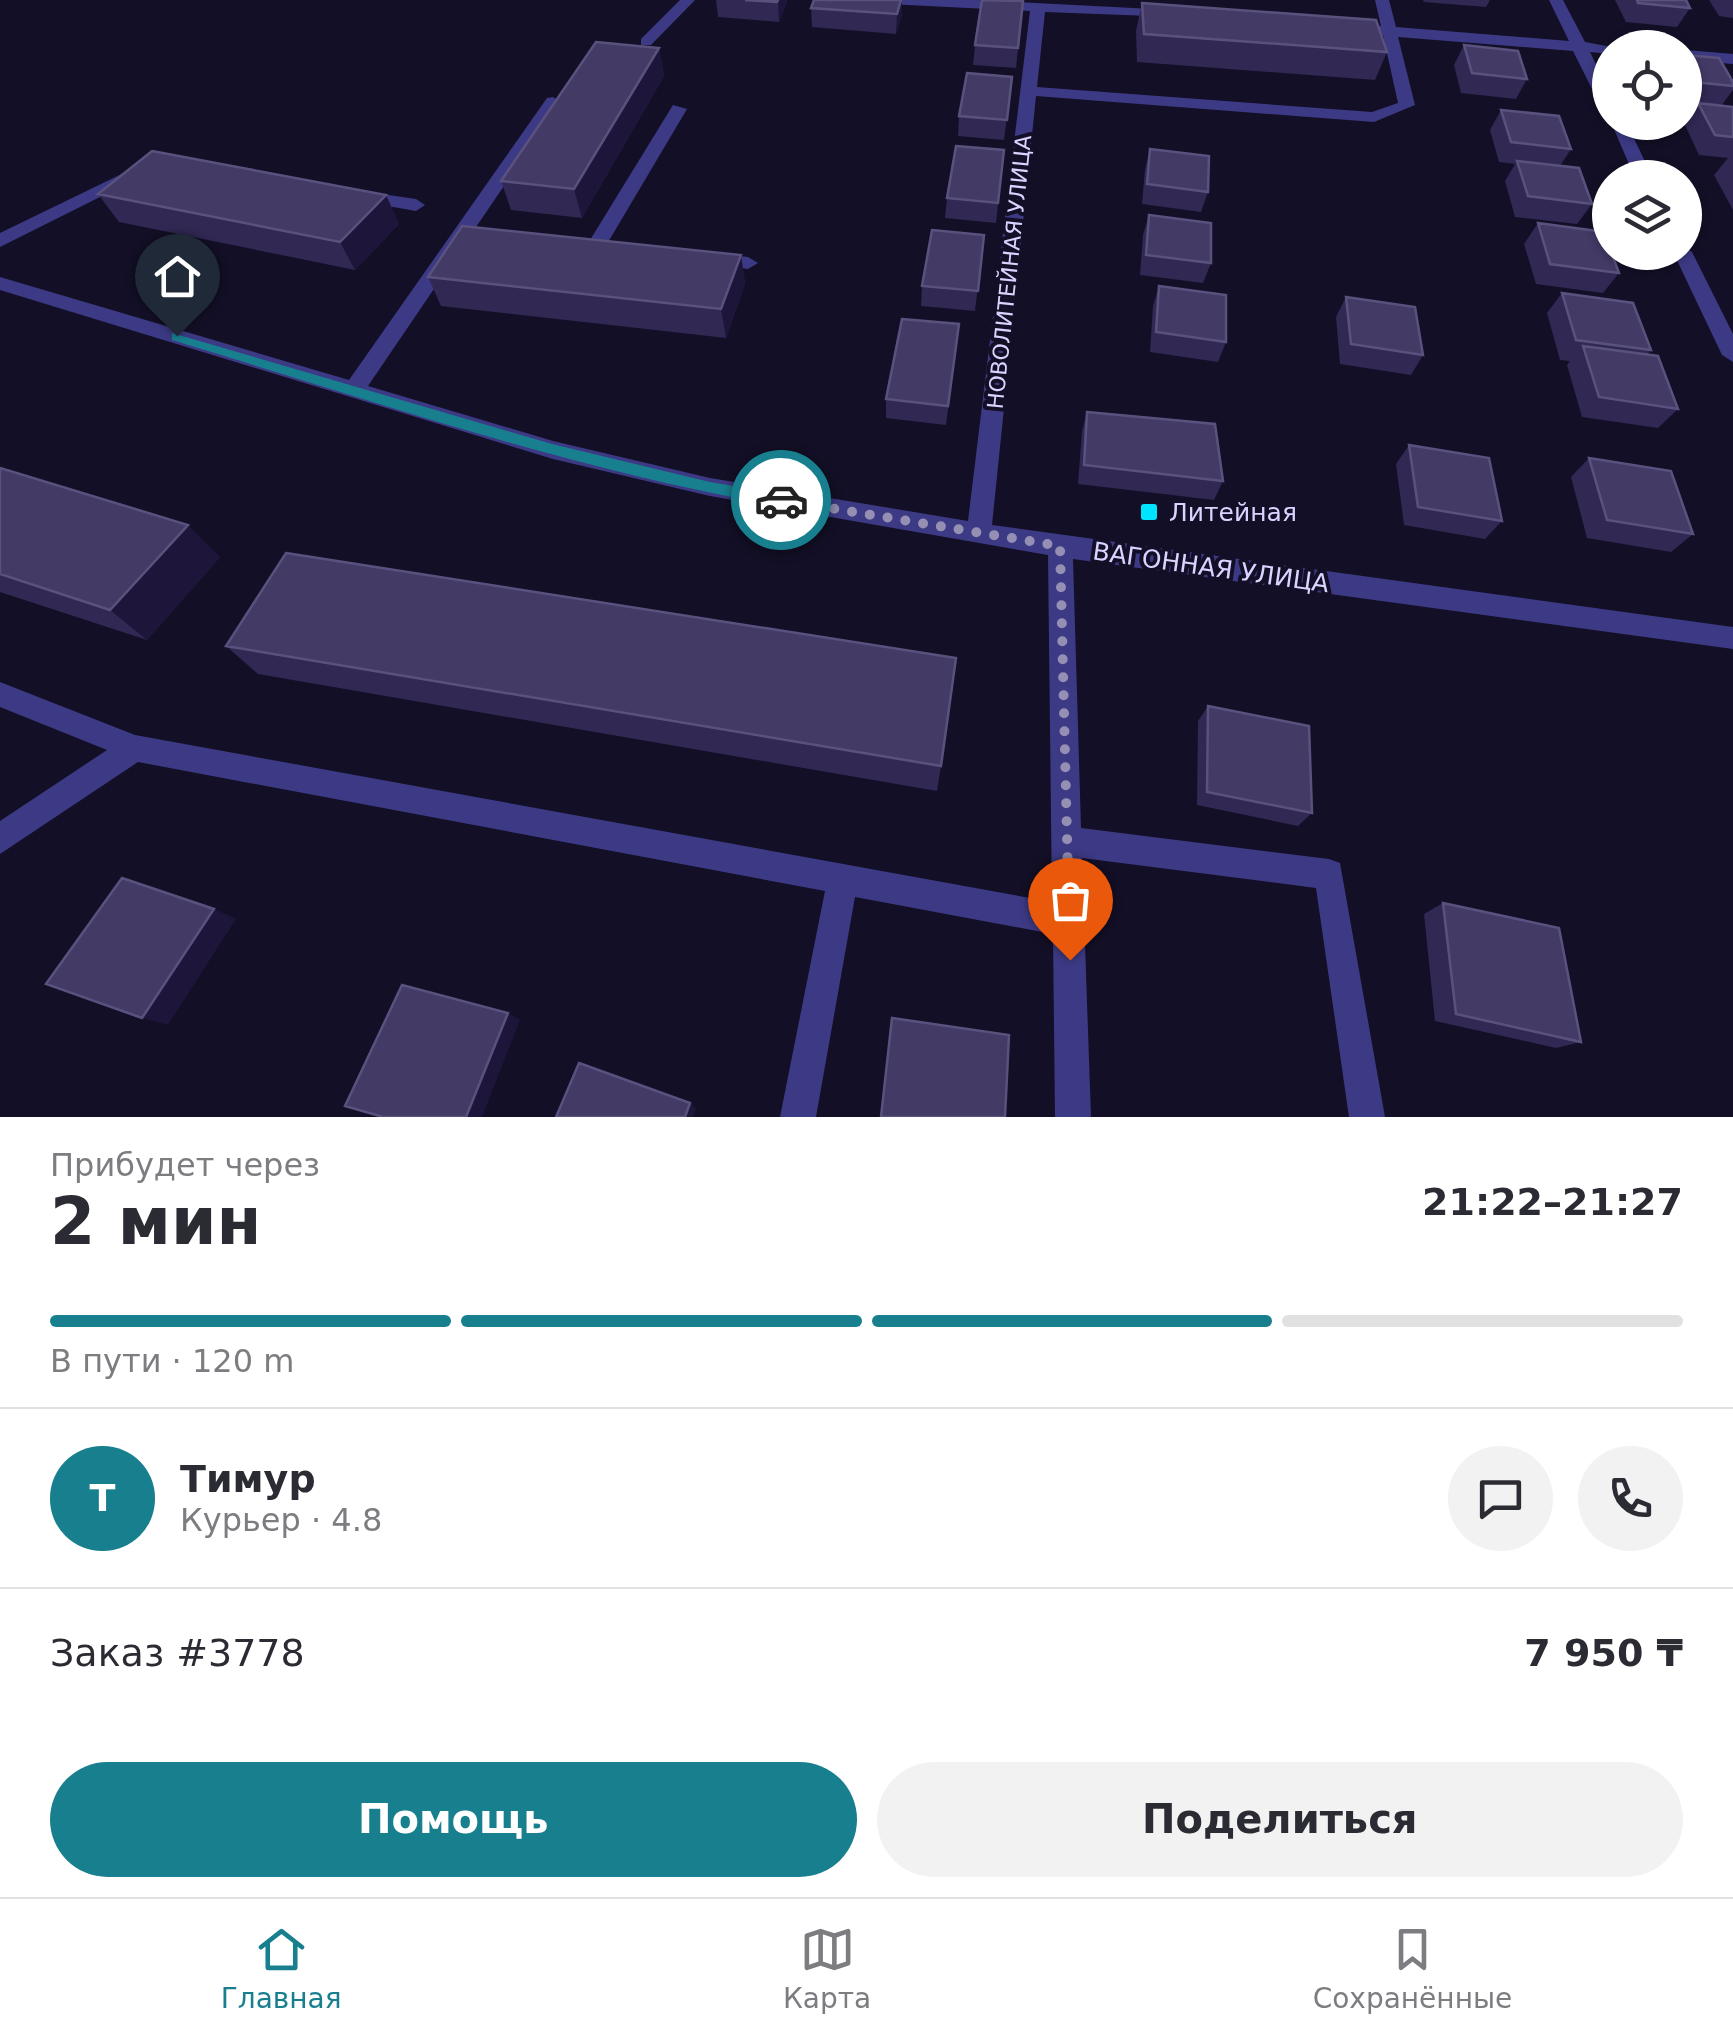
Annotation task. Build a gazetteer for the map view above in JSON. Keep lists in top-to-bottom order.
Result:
{
  "streets": {
    "street": ["НОВОЛИТЕЙНАЯ УЛИЦА", "ВАГОННАЯ УЛИЦА"]
  },
  "crossings": [
    ["НОВОЛИТЕЙНАЯ УЛИЦА", "ВАГОННАЯ УЛИЦА"]
  ],
  "places": {
    "transit": ["Литейная"]
  },
  "page": {
    "heading": ["2 мин", "Прибудет через", "21:22–21:27"],
    "panel": [
      "Тимур",
      "Курьер · 4.8",
      "Заказ #3778",
      "7 950 ₸"
    ],
    "bar": "В пути · 120 m",
    "round": "Т",
    "buttons": ["Помощь", "Поделиться"],
    "tabs": ["Главная", "Карта", "Сохранённые"]
  }
}
